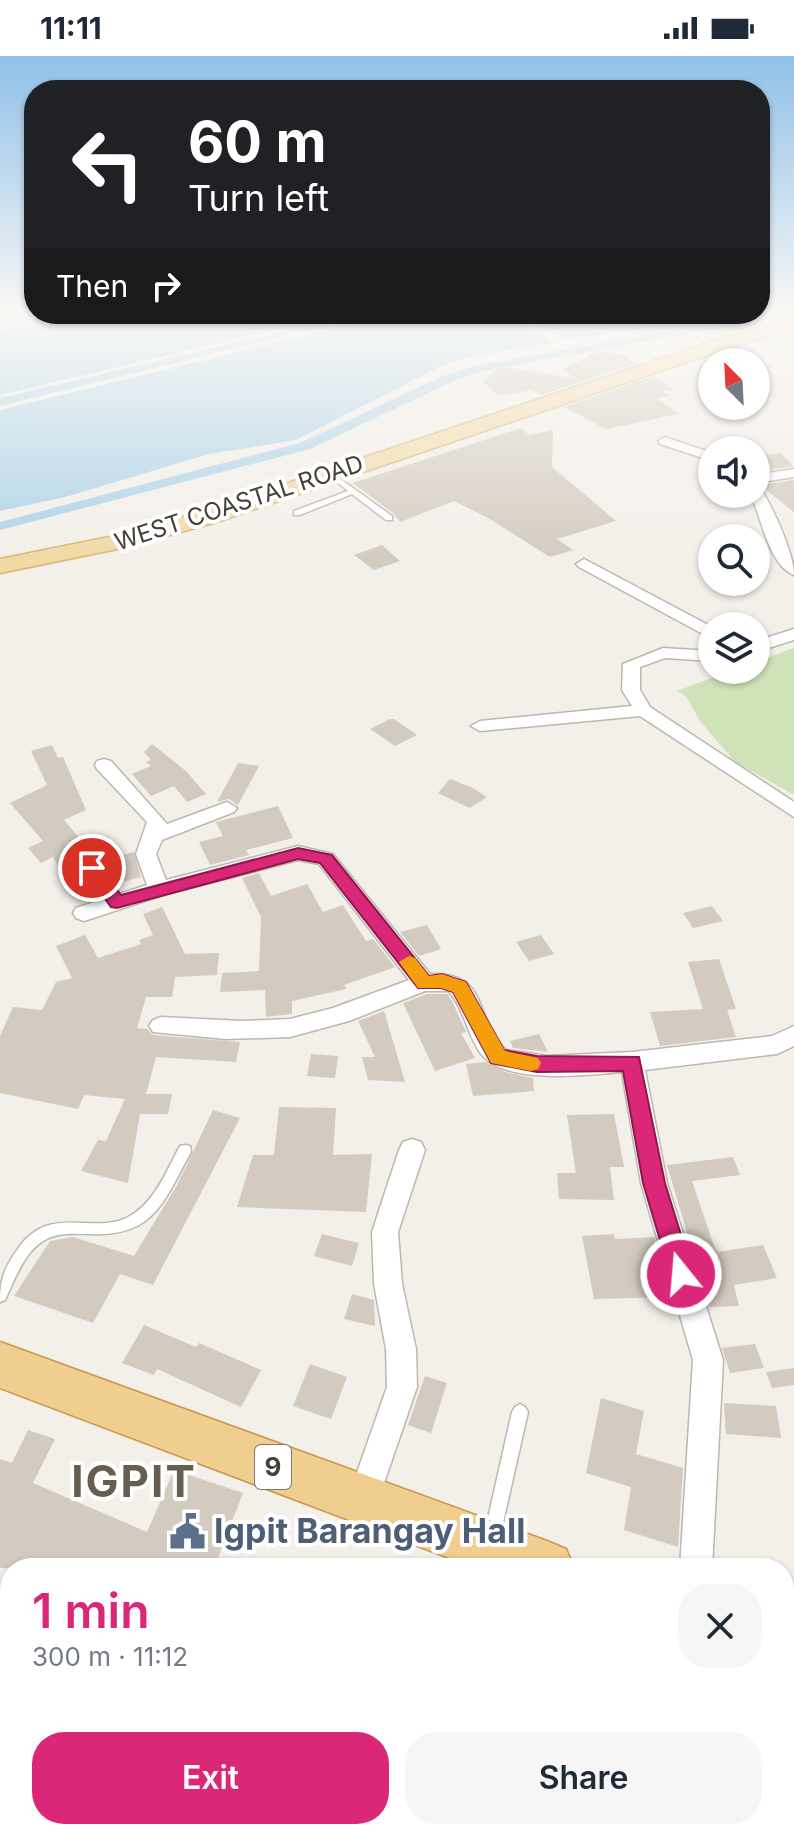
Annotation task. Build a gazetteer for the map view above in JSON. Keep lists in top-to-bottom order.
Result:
{
  "streets": {
    "highway": ["9"],
    "main road": ["WEST COASTAL ROAD"]
  },
  "districts": ["IGPIT"],
  "places": {
    "public building": ["Igpit Barangay Hall"]
  },
  "north": "top left",
  "page": {
    "status": "11:11",
    "turn": ["60 m", "Turn left"],
    "then": "Then",
    "heading": ["1 min", "300 m · 11:12"],
    "buttons": ["Exit", "Share"]
  }
}
